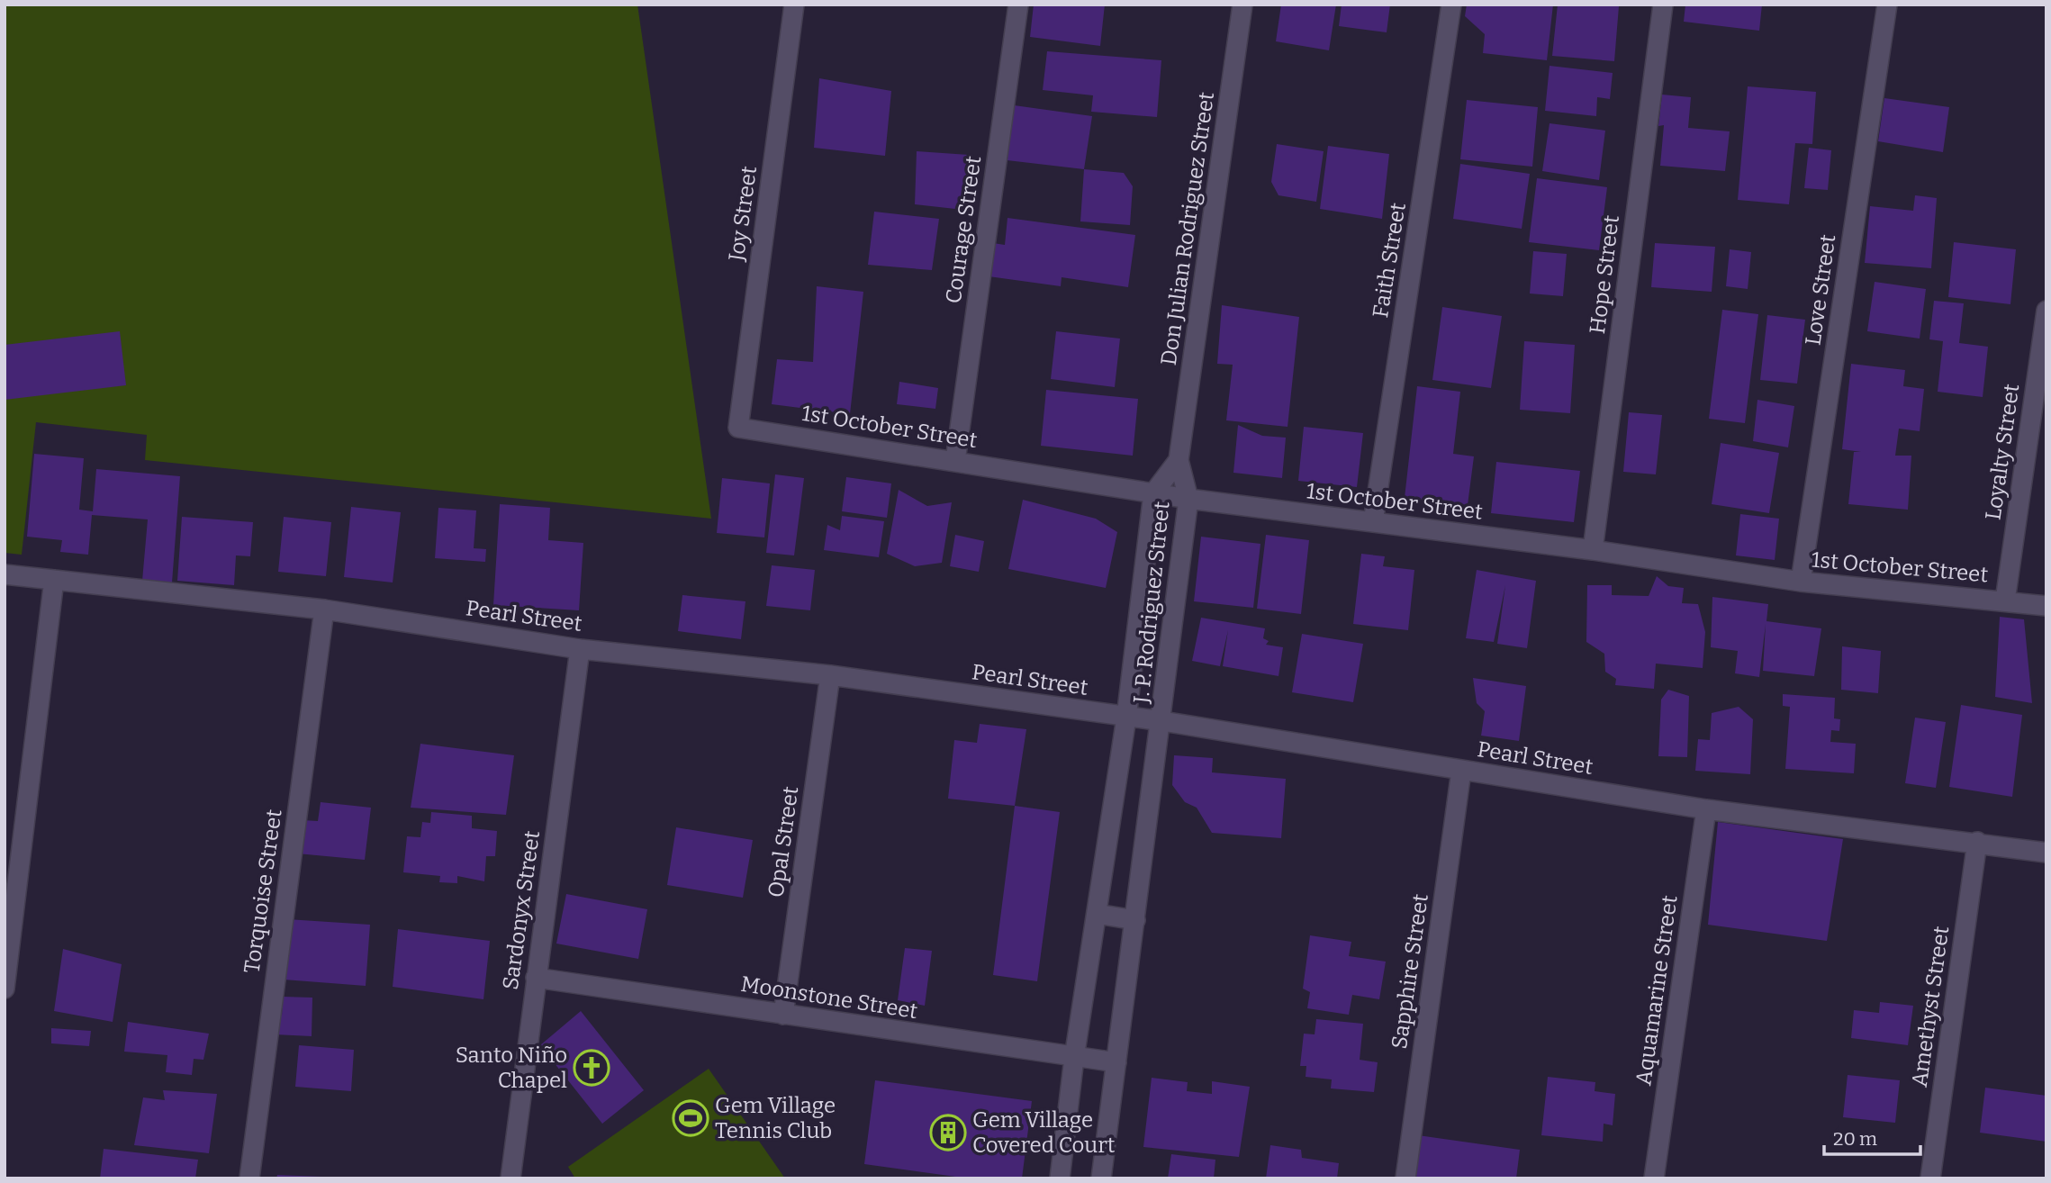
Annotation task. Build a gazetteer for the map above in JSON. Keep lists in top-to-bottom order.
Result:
{
  "streets": {
    "street": [
      "Joy Street",
      "Don Julian Rodriguez Street",
      "Courage Street",
      "Faith Street",
      "Hope Street",
      "Love Street",
      "1st October Street",
      "Loyalty Street",
      "J. P. Rodriguez Street",
      "Pearl Street",
      "Opal Street",
      "Torquoise Street",
      "Sardonyx Street",
      "Sapphire Street",
      "Aquamarine Street",
      "Moonstone Street",
      "Amethyst Street"
    ]
  },
  "crossings": [
    ["Joy Street", "1st October Street"],
    ["Don Julian Rodriguez Street", "J. P. Rodriguez Street"],
    ["Courage Street", "1st October Street"],
    ["Faith Street", "1st October Street"],
    ["Hope Street", "1st October Street"],
    ["Love Street", "1st October Street"],
    ["1st October Street", "Loyalty Street"],
    ["1st October Street", "J. P. Rodriguez Street"],
    ["J. P. Rodriguez Street", "Pearl Street"],
    ["J. P. Rodriguez Street", "Moonstone Street"],
    ["Pearl Street", "Opal Street"],
    ["Pearl Street", "Torquoise Street"],
    ["Pearl Street", "Sardonyx Street"],
    ["Pearl Street", "Sapphire Street"],
    ["Pearl Street", "Aquamarine Street"],
    ["Pearl Street", "Amethyst Street"],
    ["Opal Street", "Moonstone Street"],
    ["Sardonyx Street", "Moonstone Street"]
  ],
  "places": {
    "church": ["Santo Niño Chapel"],
    "sports": ["Gem Village Tennis Club"],
    "building": ["Gem Village Covered Court"]
  },
  "scale_bar": "20 m"
}
